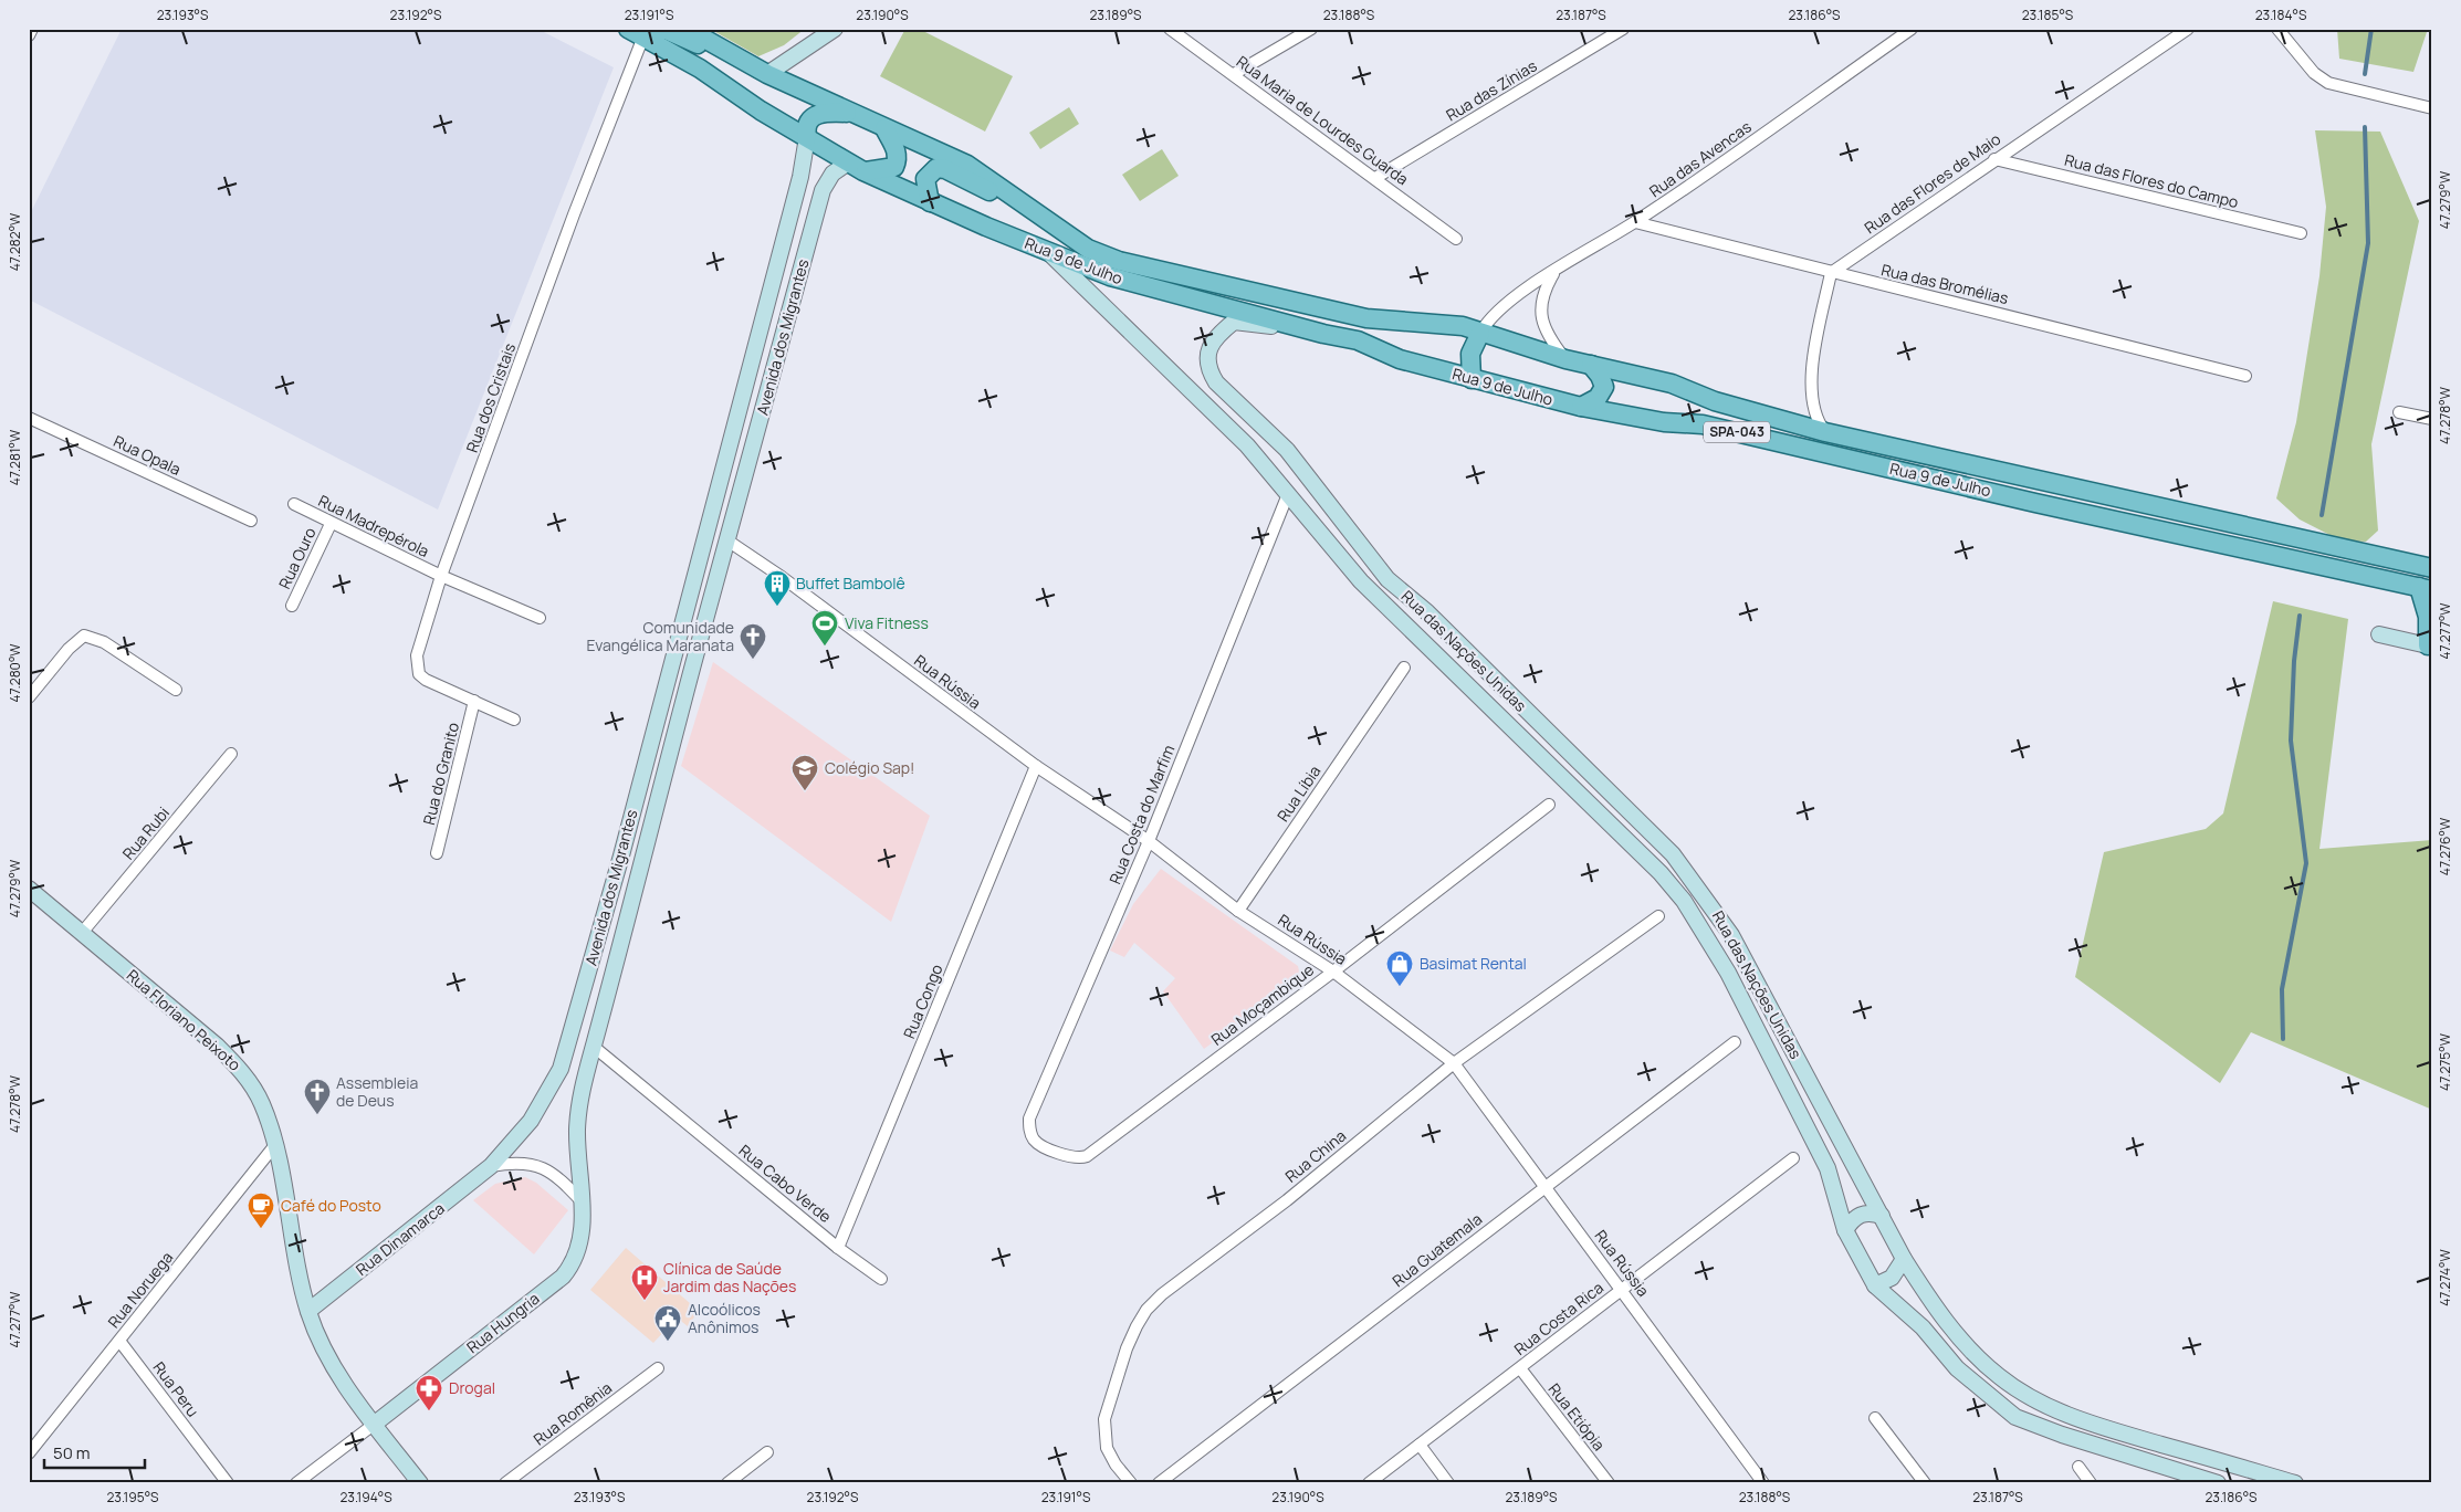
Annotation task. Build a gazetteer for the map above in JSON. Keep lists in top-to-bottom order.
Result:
{
  "streets": {
    "main road": ["Rua 9 de Julho", "SPA-043"],
    "street": [
      "Rua das Zínias",
      "Rua Maria de Lourdes Guarda",
      "Rua das Avencas",
      "Rua das Flores do Campo",
      "Rua das Flores de Maio",
      "Rua das Bromélias",
      "Avenida dos Migrantes",
      "Rua dos Cristais",
      "Rua Opala",
      "Rua Madrepérola",
      "Rua Ouro",
      "Rua das Nações Unidas",
      "Rua Rússia",
      "Rua do Granito",
      "Rua Líbia",
      "Rua Costa do Marfim",
      "Rua Rubi",
      "Rua Congo",
      "Rua Moçambique",
      "Rua Floriano Peixoto",
      "Rua China",
      "Rua Cabo Verde",
      "Rua Dinamarca",
      "Rua Guatemala",
      "Rua Noruega",
      "Rua Costa Rica",
      "Rua Hungria",
      "Rua Peru",
      "Rua Romênia",
      "Rua Etiópia"
    ]
  },
  "crossings": [
    ["Rua das Zínias", "Rua Maria de Lourdes Guarda"],
    ["Rua das Avencas", "Rua 9 de Julho"],
    ["Rua das Avencas", "Rua das Bromélias"],
    ["Rua das Flores do Campo", "Rua das Flores de Maio"],
    ["Rua das Flores de Maio", "Rua das Bromélias"],
    ["Rua 9 de Julho", "Avenida dos Migrantes"],
    ["Rua 9 de Julho", "Rua dos Cristais"],
    ["Rua 9 de Julho", "Rua das Nações Unidas"],
    ["Avenida dos Migrantes", "Rua Rússia"],
    ["Avenida dos Migrantes", "Rua Cabo Verde"],
    ["Avenida dos Migrantes", "Rua Dinamarca"],
    ["Avenida dos Migrantes", "Rua Hungria"],
    ["Rua dos Cristais", "Rua Madrepérola"],
    ["Rua dos Cristais", "Rua do Granito"],
    ["Rua Madrepérola", "Rua Ouro"],
    ["Rua das Nações Unidas", "Rua Costa do Marfim"],
    ["Rua Rússia", "Rua Líbia"],
    ["Rua Rússia", "Rua Costa do Marfim"],
    ["Rua Rússia", "Rua Congo"],
    ["Rua Rússia", "Rua Moçambique"],
    ["Rua Rússia", "Rua China"],
    ["Rua Rússia", "Rua Guatemala"],
    ["Rua Rússia", "Rua Costa Rica"],
    ["Rua Costa do Marfim", "Rua Moçambique"],
    ["Rua Rubi", "Rua Floriano Peixoto"],
    ["Rua Congo", "Rua Cabo Verde"],
    ["Rua Floriano Peixoto", "Rua Dinamarca"],
    ["Rua Floriano Peixoto", "Rua Noruega"],
    ["Rua Floriano Peixoto", "Rua Hungria"],
    ["Rua Noruega", "Rua Peru"],
    ["Rua Costa Rica", "Rua Etiópia"]
  ],
  "places": {
    "building": ["Buffet Bambolê"],
    "sports": ["Viva Fitness"],
    "church": ["Comunidade Evangélica Maranata", "Assembleia de Deus"],
    "school or university": ["Colégio Sap!"],
    "shop": ["Basimat Rental"],
    "cafe": ["Café do Posto"],
    "hospital": ["Clínica de Saúde Jardim das Nações"],
    "public building": ["Alcoólicos Anônimos"],
    "pharmacy": ["Drogal"]
  },
  "scale_bar": "50 m",
  "coordinates": [
    "23.193°S",
    "23.192°S",
    "23.191°S",
    "23.190°S",
    "23.189°S",
    "23.188°S",
    "23.187°S",
    "23.186°S",
    "23.185°S",
    "23.184°S",
    "47.279°W",
    "47.282°W",
    "47.278°W",
    "47.281°W",
    "47.277°W",
    "47.280°W",
    "47.276°W",
    "47.275°W",
    "47.274°W",
    "23.195°S",
    "23.194°S"
  ]
}
